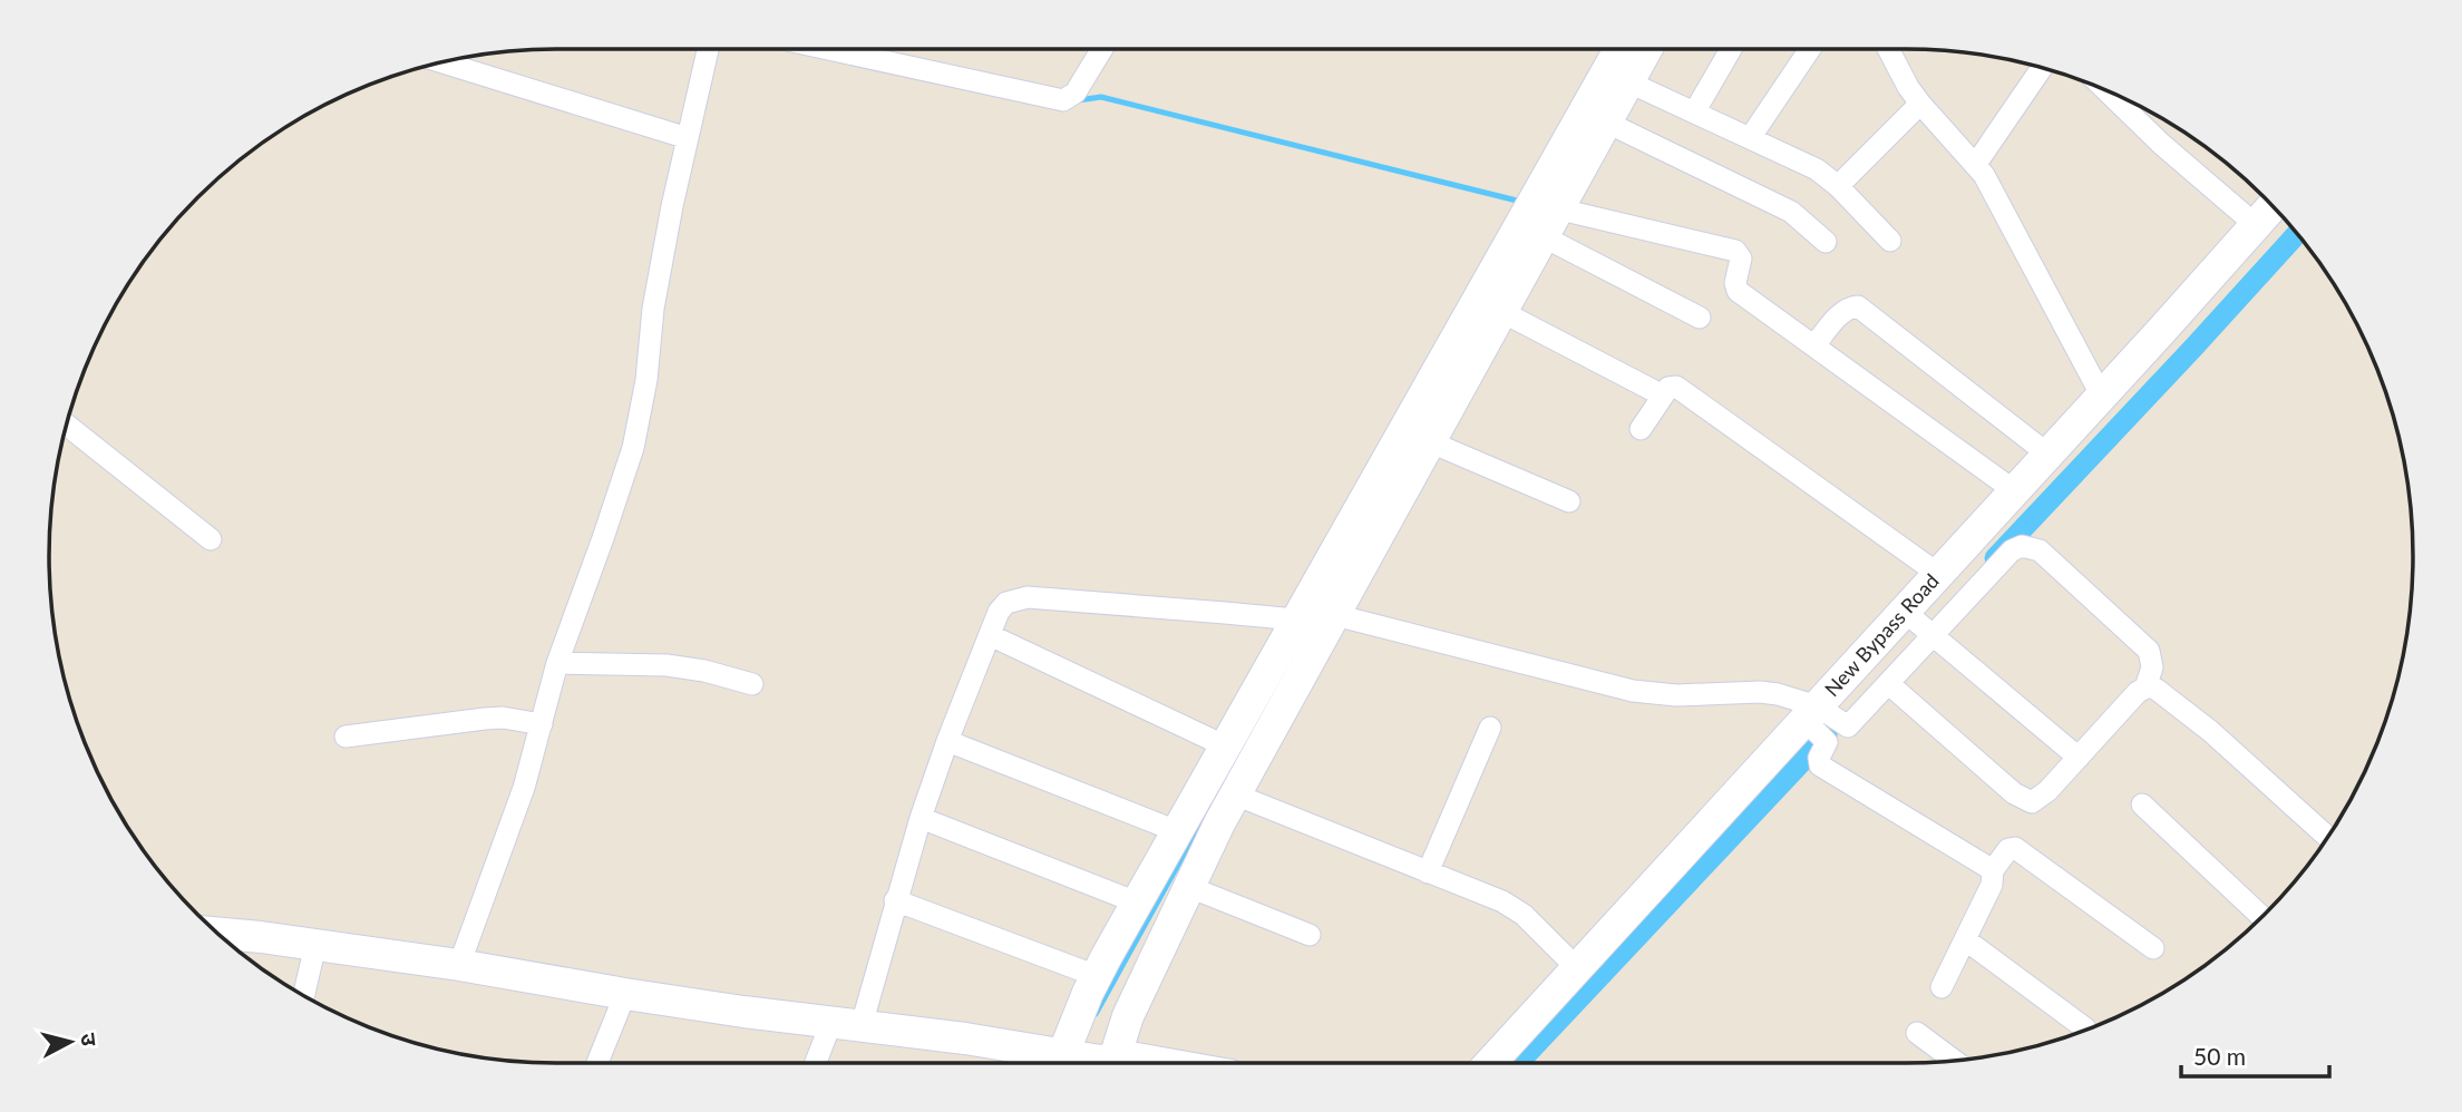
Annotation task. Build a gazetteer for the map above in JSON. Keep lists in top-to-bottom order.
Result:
{
  "streets": {
    "street": ["New Bypass Road"]
  },
  "scale_bar": "50 m",
  "north": "right"
}
